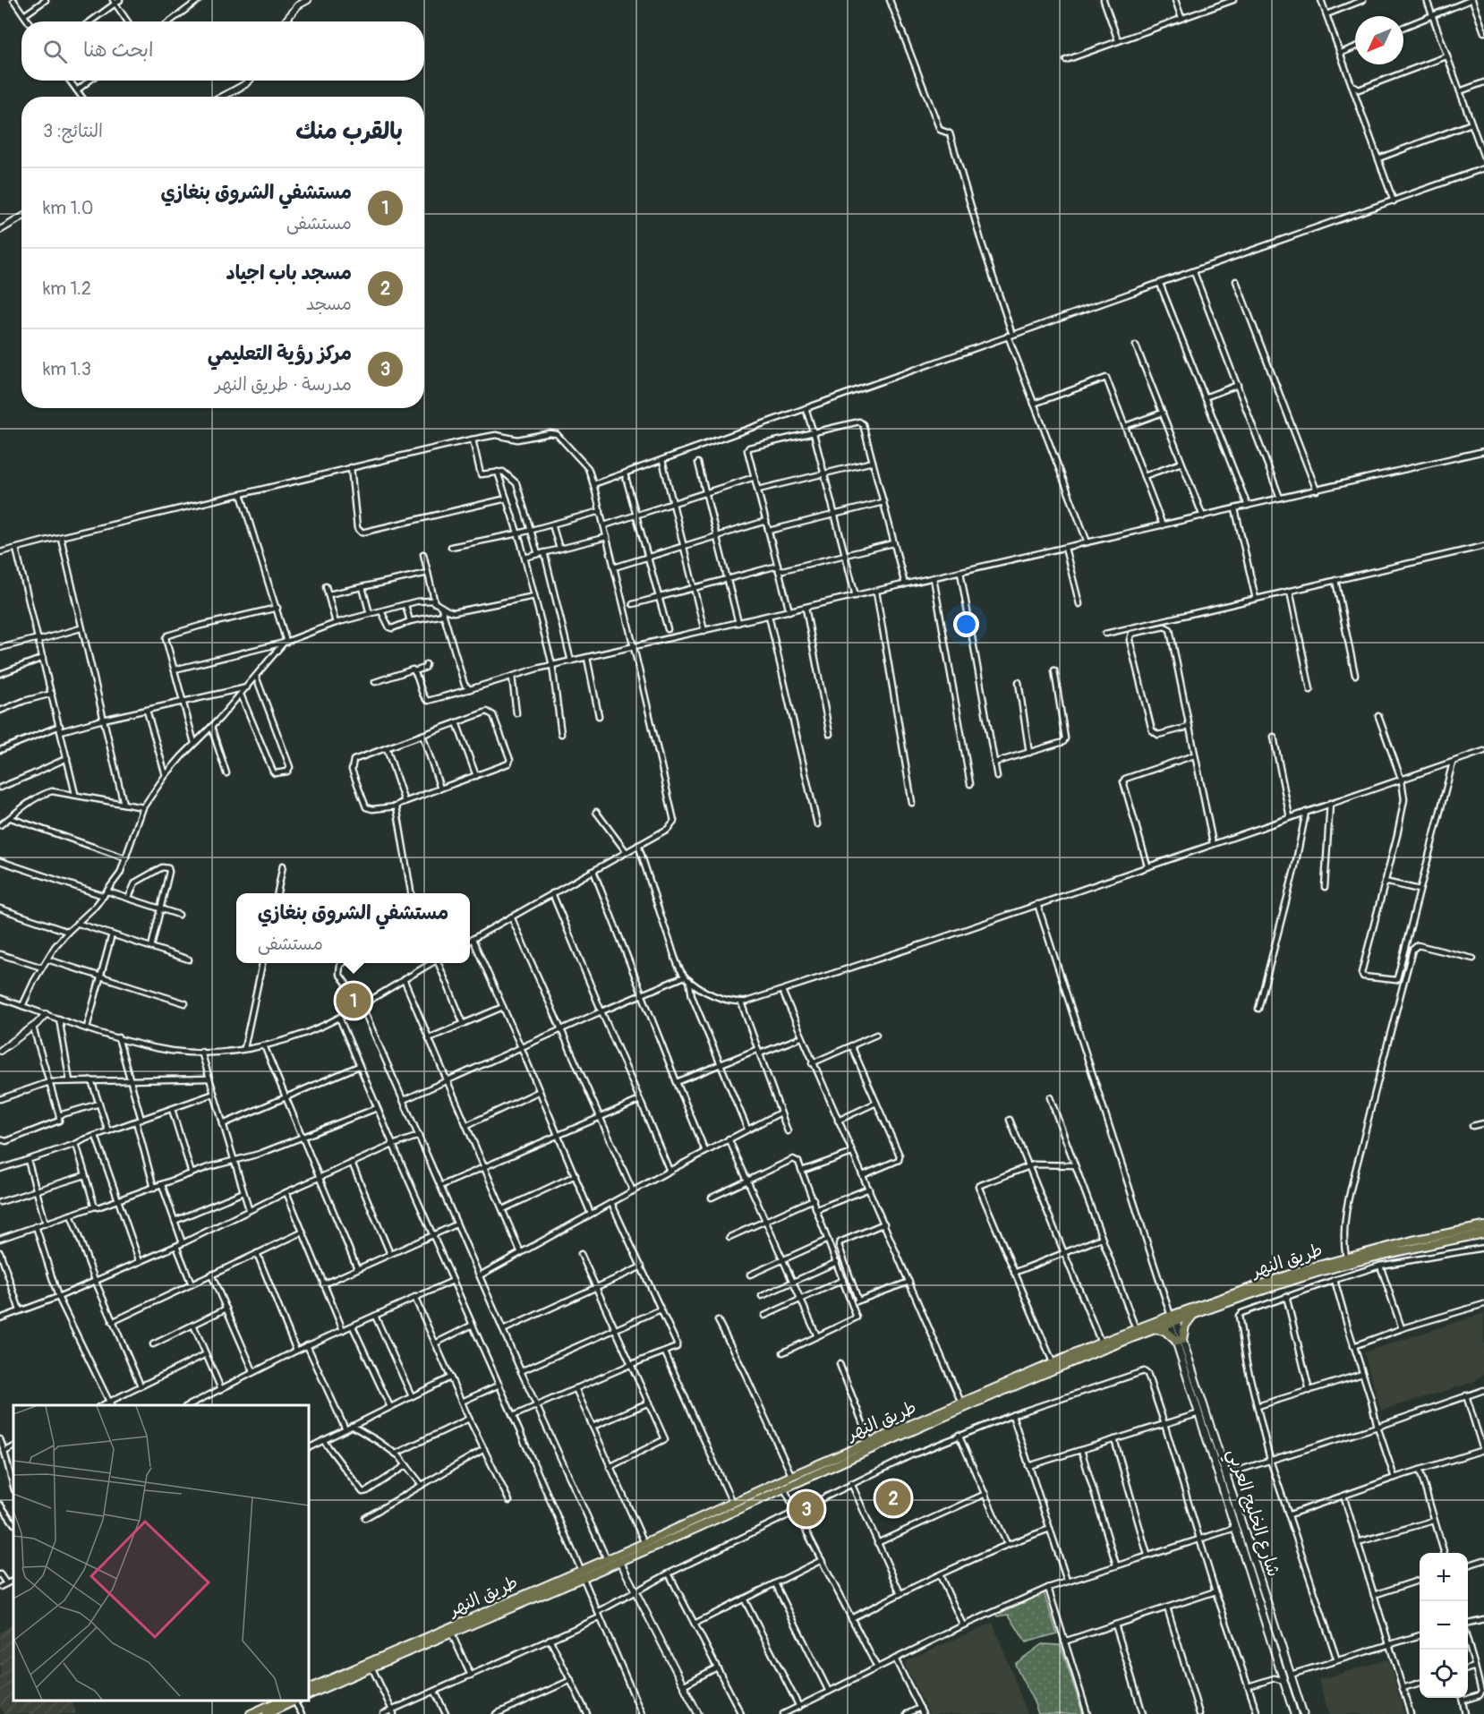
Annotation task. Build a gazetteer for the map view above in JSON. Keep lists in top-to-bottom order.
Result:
{
  "streets": {
    "main road": ["طريق النهر", "شارع الخليج العربي"]
  },
  "crossings": [
    ["طريق النهر", "شارع الخليج العربي"]
  ],
  "north": "bottom left",
  "page": {
    "search": "ابحث هنا",
    "heading": ["بالقرب منك", "النتائج: 3"],
    "list": [
      {
        "mark": "1",
        "name": "مستشفي الشروق بنغازي",
        "note": "مستشفى",
        "value": "1.0 km"
      },
      {
        "mark": "2",
        "name": "مسجد باب اجياد",
        "note": "مسجد",
        "value": "1.2 km"
      },
      {
        "mark": "3",
        "name": "مركز رؤية التعليمي",
        "note": "مدرسة · طريق النهر",
        "value": "1.3 km"
      }
    ],
    "popup": ["مستشفي الشروق بنغازي", "مستشفى"],
    "pins": ["1", "2", "3"],
    "map_buttons": ["+", "−"]
  }
}
